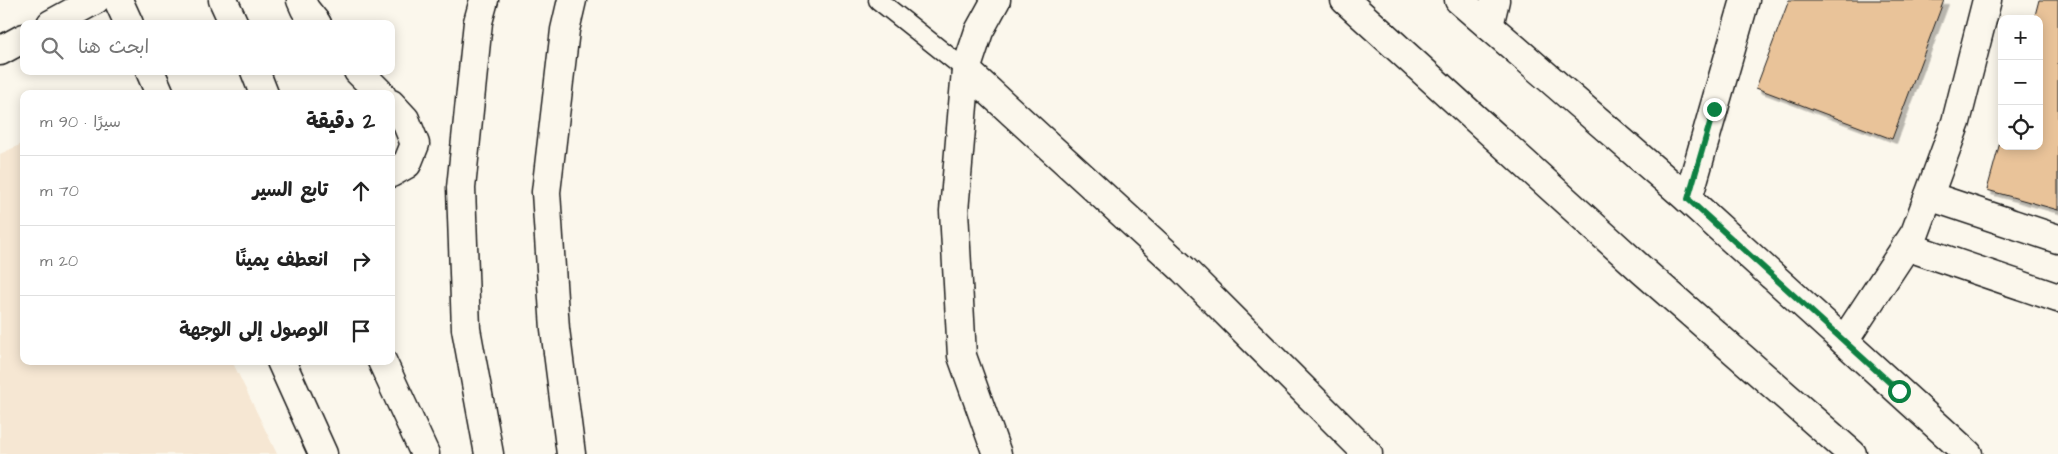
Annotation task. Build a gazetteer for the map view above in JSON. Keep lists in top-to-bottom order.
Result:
{
  "page": {
    "map_buttons": ["+", "−"],
    "search": "ابحث هنا",
    "heading": ["2 دقيقة", "سيرًا · 90 m"],
    "list": [
      ["تابع السير", "70 m"],
      ["انعطف يمينًا", "20 m"],
      "الوصول إلى الوجهة"
    ]
  }
}
